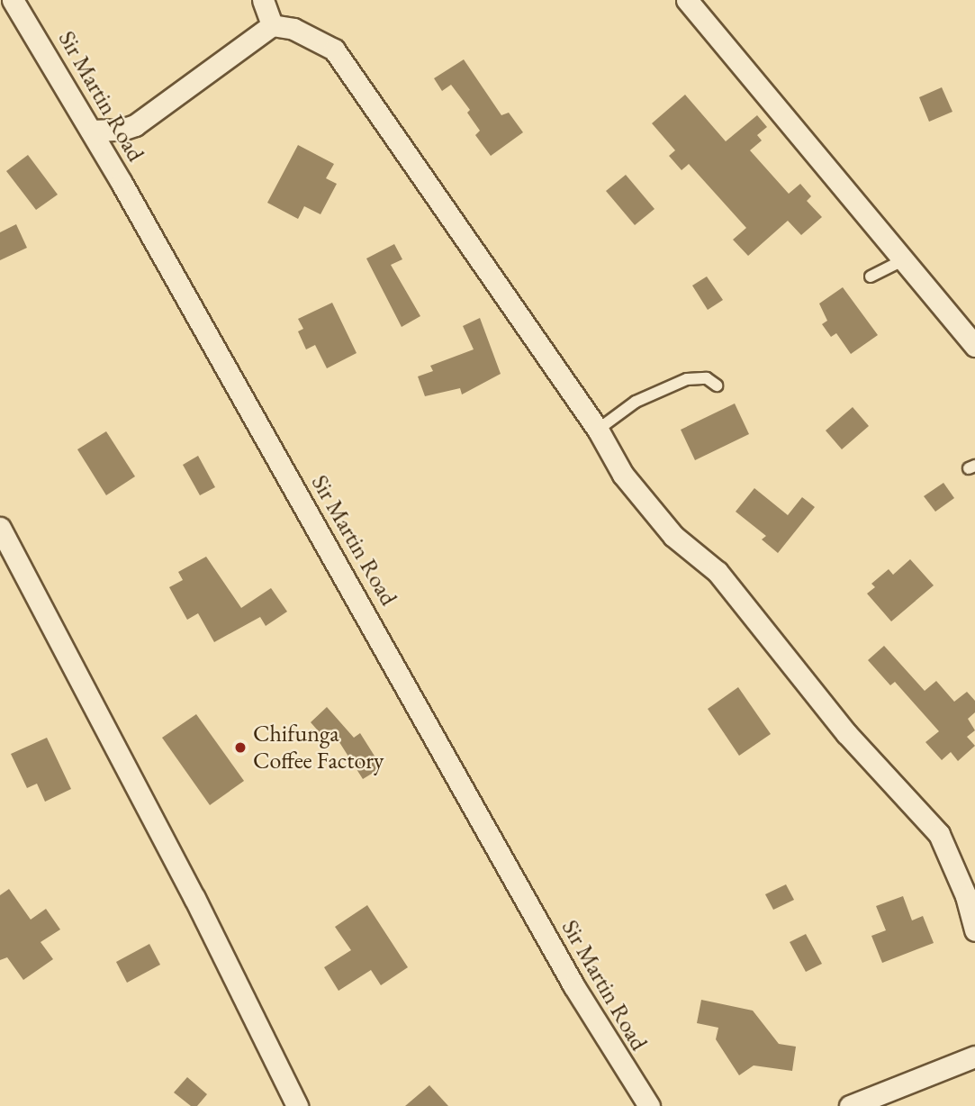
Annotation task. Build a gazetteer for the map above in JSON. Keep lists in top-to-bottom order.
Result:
{
  "streets": {
    "street": ["Sir Martin Road"]
  },
  "places": ["Chifunga Coffee Factory"]
}
